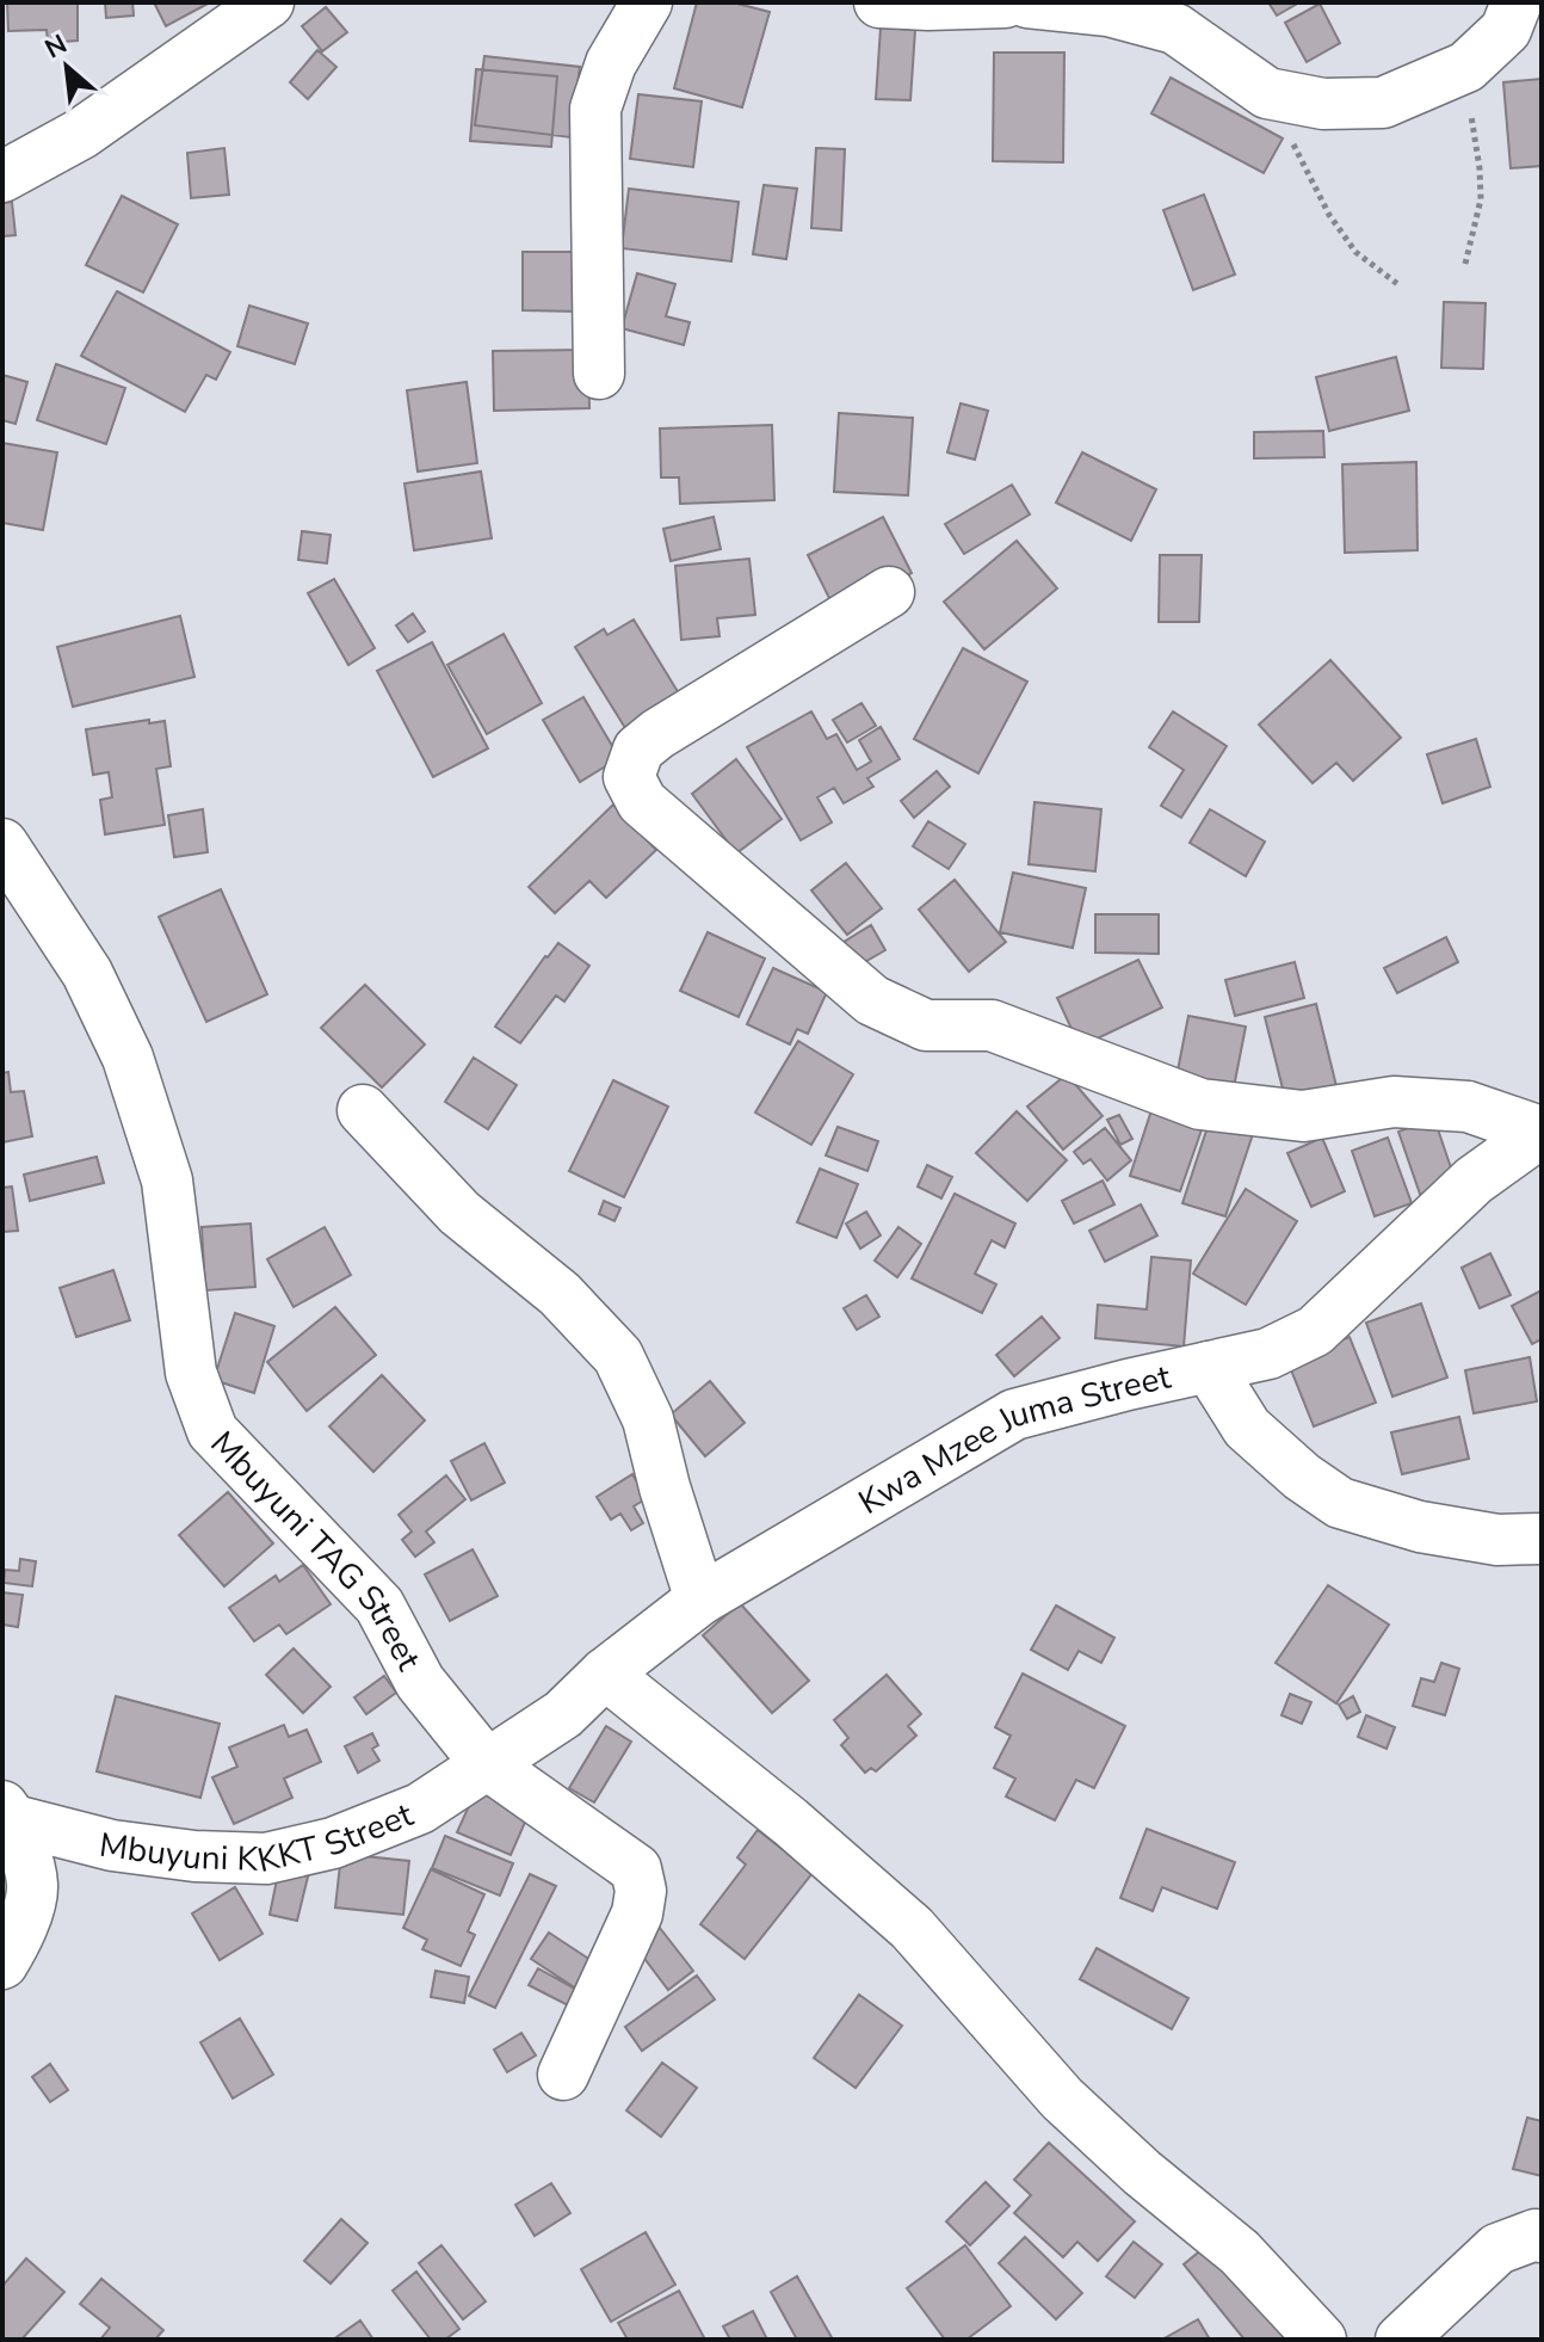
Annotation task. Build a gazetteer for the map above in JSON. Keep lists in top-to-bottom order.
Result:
{
  "streets": {
    "street": ["Kwa Mzee Juma Street", "Mbuyuni TAG Street", "Mbuyuni KKKT Street"]
  },
  "crossings": [
    ["Kwa Mzee Juma Street", "Mbuyuni TAG Street"],
    ["Kwa Mzee Juma Street", "Mbuyuni KKKT Street"],
    ["Mbuyuni TAG Street", "Mbuyuni KKKT Street"]
  ],
  "north": "top left"
}
